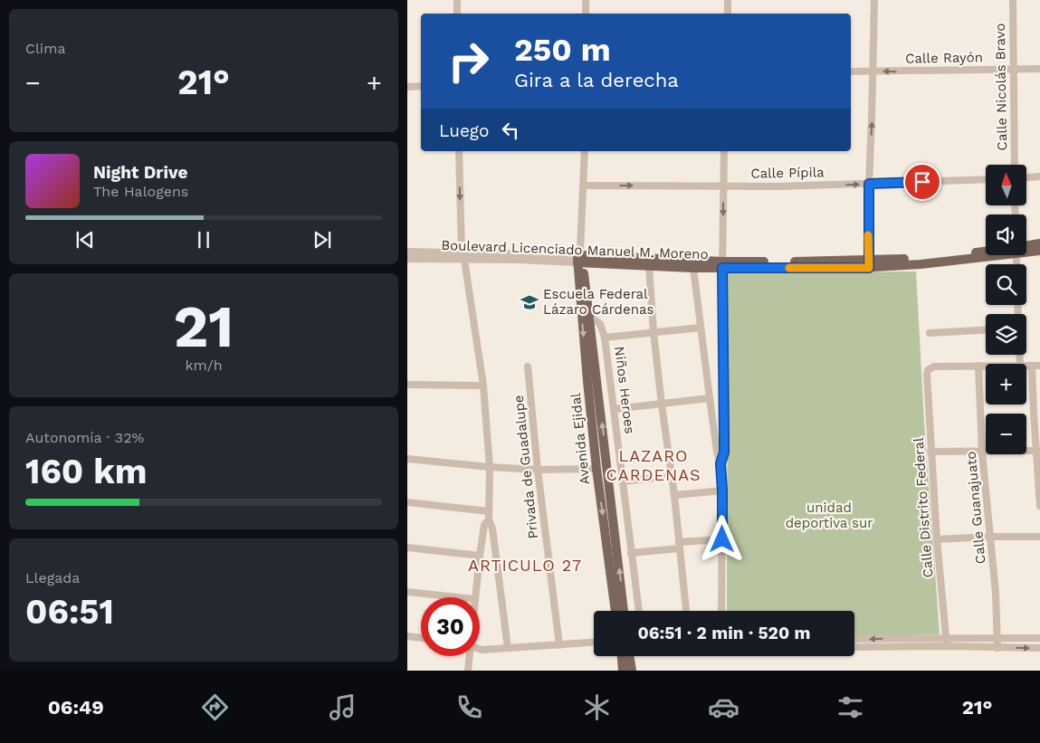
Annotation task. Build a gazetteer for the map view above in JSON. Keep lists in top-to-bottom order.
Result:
{
  "streets": {
    "main road": ["Boulevard Licenciado Manuel M. Moreno", "Avenida Ejidal"],
    "street": [
      "Calle Rayón",
      "Calle Nicolás Bravo",
      "Calle Pípila",
      "Niños Heroes",
      "Privada de Guadalupe",
      "Calle Distrito Federal",
      "Calle Guanajuato"
    ]
  },
  "crossings": [
    ["Calle Rayón", "Calle Nicolás Bravo"],
    ["Boulevard Licenciado Manuel M. Moreno", "Avenida Ejidal"],
    ["Niños Heroes", "Avenida Ejidal"],
    ["Calle Distrito Federal", "Calle Guanajuato"]
  ],
  "one_way": ["Calle Rayón", "Calle Pípila"],
  "districts": ["LAZARO CARDENAS", "ARTICULO 27"],
  "parks": ["unidad deportiva sur"],
  "places": {
    "school or university": ["Escuela Federal Lázaro Cárdenas"]
  },
  "north": "top",
  "page": {
    "tile": [
      "Clima",
      ["21", "km/h"],
      ["Autonomía · 32%", "160 km"],
      ["Llegada", "06:51"]
    ],
    "turn": ["250 m", "Gira a la derecha"],
    "heat": ["−", "21°", "+"],
    "then": "Luego",
    "song": ["Night Drive", "The Halogens"],
    "map_buttons": ["+", "−"],
    "limit": "30",
    "trip": "06:51 · 2 min · 520 m",
    "tabs": ["06:49", "21°"]
  }
}
